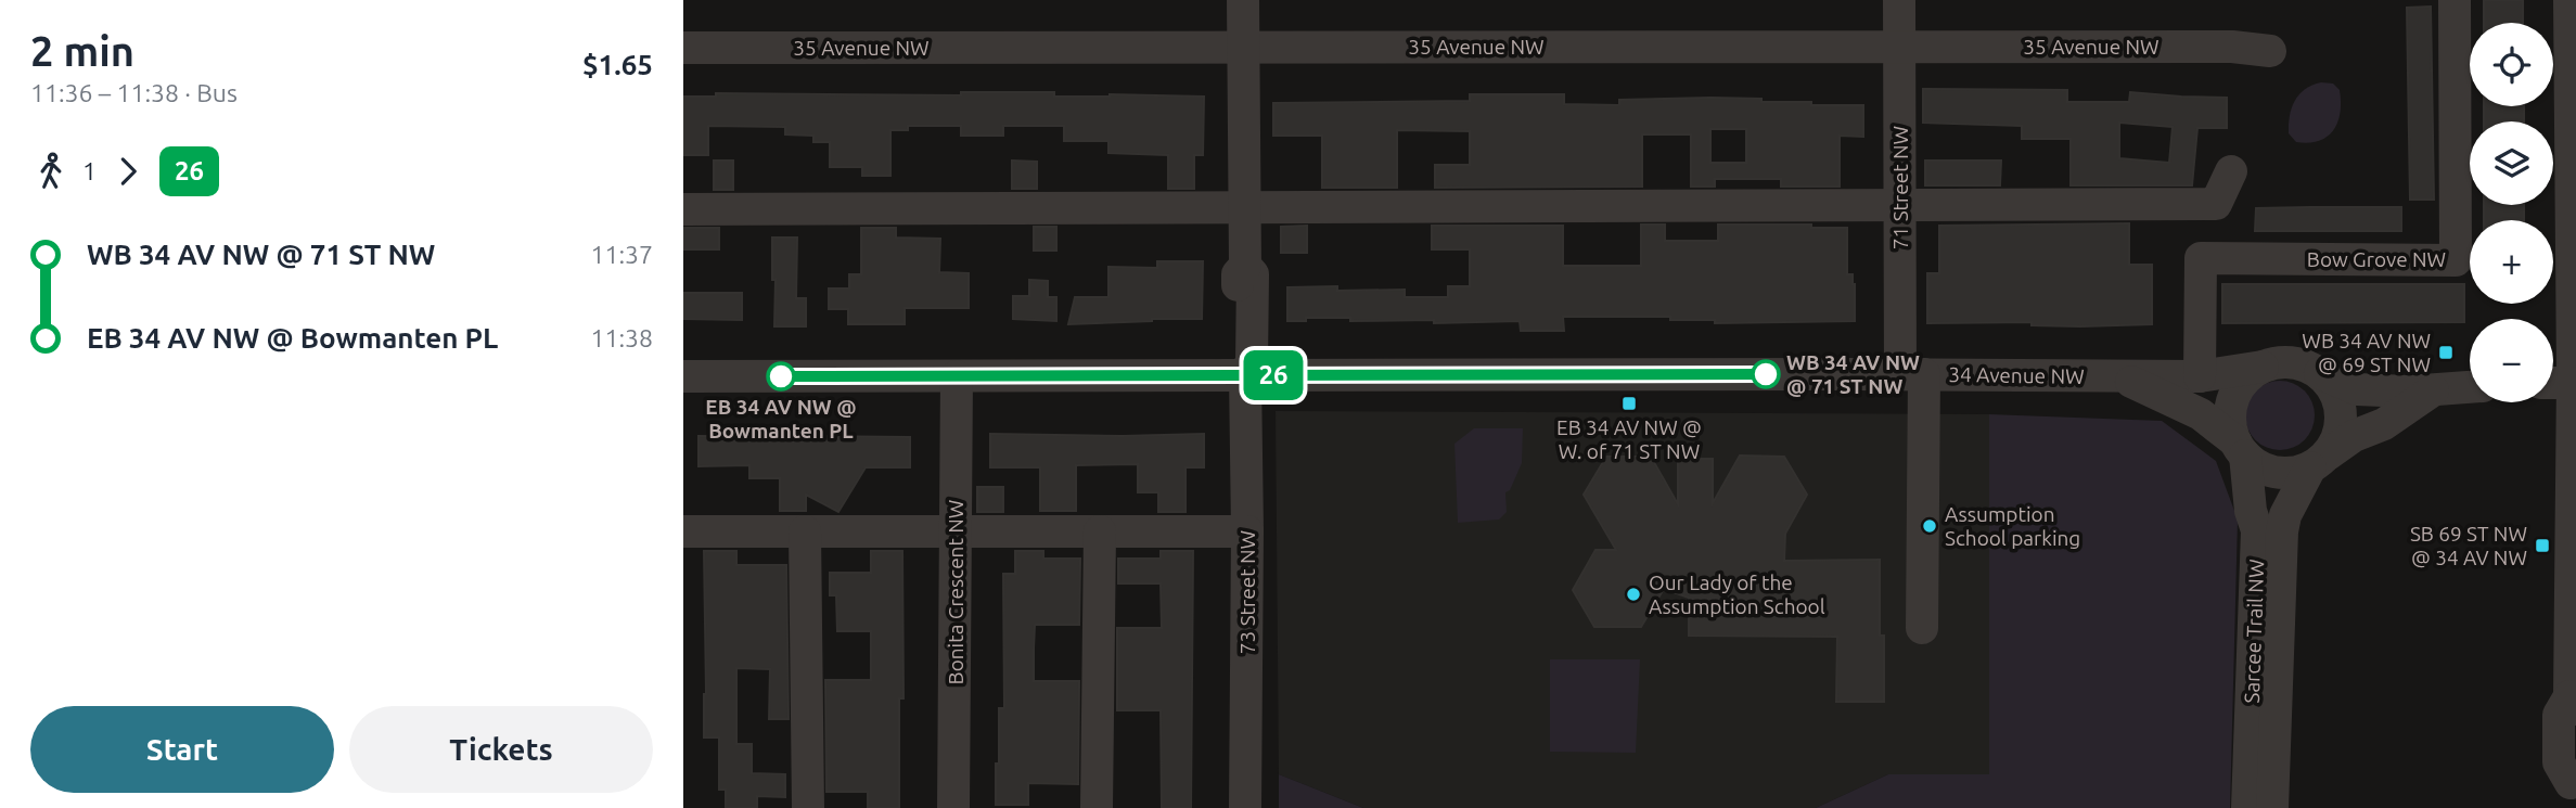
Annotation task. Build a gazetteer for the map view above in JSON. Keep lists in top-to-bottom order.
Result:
{
  "streets": {
    "street": [
      "35 Avenue NW",
      "71 Street NW",
      "Bow Grove NW",
      "34 Avenue NW",
      "Bonita Crescent NW",
      "73 Street NW",
      "Sarcee Trail NW"
    ]
  },
  "crossings": [
    ["35 Avenue NW", "71 Street NW"],
    ["35 Avenue NW", "73 Street NW"],
    ["71 Street NW", "34 Avenue NW"],
    ["Bow Grove NW", "34 Avenue NW"],
    ["34 Avenue NW", "Bonita Crescent NW"],
    ["34 Avenue NW", "73 Street NW"],
    ["34 Avenue NW", "Sarcee Trail NW"]
  ],
  "places": {
    "transit": ["WB 34 AV NW @ 69 ST NW", "EB 34 AV NW @ W. of 71 ST NW", "SB 69 ST NW @ 34 AV NW"],
    "other": [
      "WB 34 AV NW @ 71 ST NW",
      "EB 34 AV NW @ Bowmanten PL",
      "Assumption School parking",
      "Our Lady of the Assumption School"
    ]
  },
  "lines": ["bus line 26"],
  "page": {
    "heading": ["2 min", "11:36 – 11:38 · Bus", "$1.65"],
    "on_map": "26",
    "map_buttons": ["+", "−"],
    "legs": ["1", "26"],
    "list": [
      {
        "name": "WB 34 AV NW @ 71 ST NW",
        "value": "11:37"
      },
      {
        "name": "EB 34 AV NW @ Bowmanten PL",
        "value": "11:38"
      }
    ],
    "buttons": ["Start", "Tickets"]
  }
}
